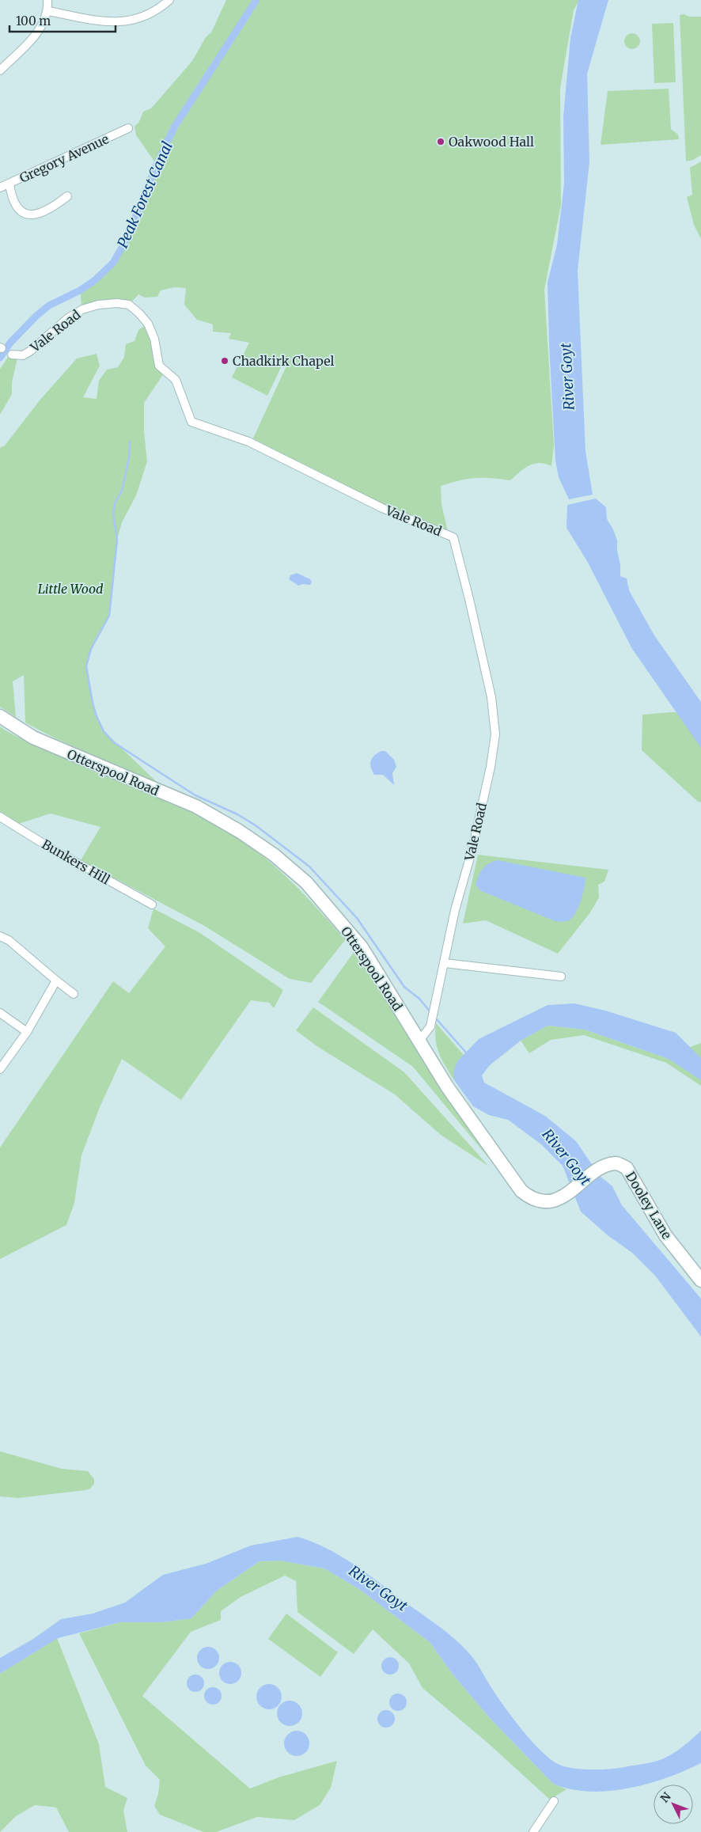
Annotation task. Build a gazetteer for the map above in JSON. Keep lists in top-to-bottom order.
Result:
{
  "streets": {
    "main road": ["Otterspool Road", "Dooley Lane"],
    "street": ["Gregory Avenue", "Vale Road", "Bunkers Hill"]
  },
  "crossings": [
    ["Vale Road", "Otterspool Road"],
    ["Otterspool Road", "Dooley Lane"]
  ],
  "water": ["Peak Forest Canal", "River Goyt"],
  "parks": ["Little Wood"],
  "places": ["Oakwood Hall", "Chadkirk Chapel"],
  "scale_bar": "100 m",
  "north": "top left"
}
